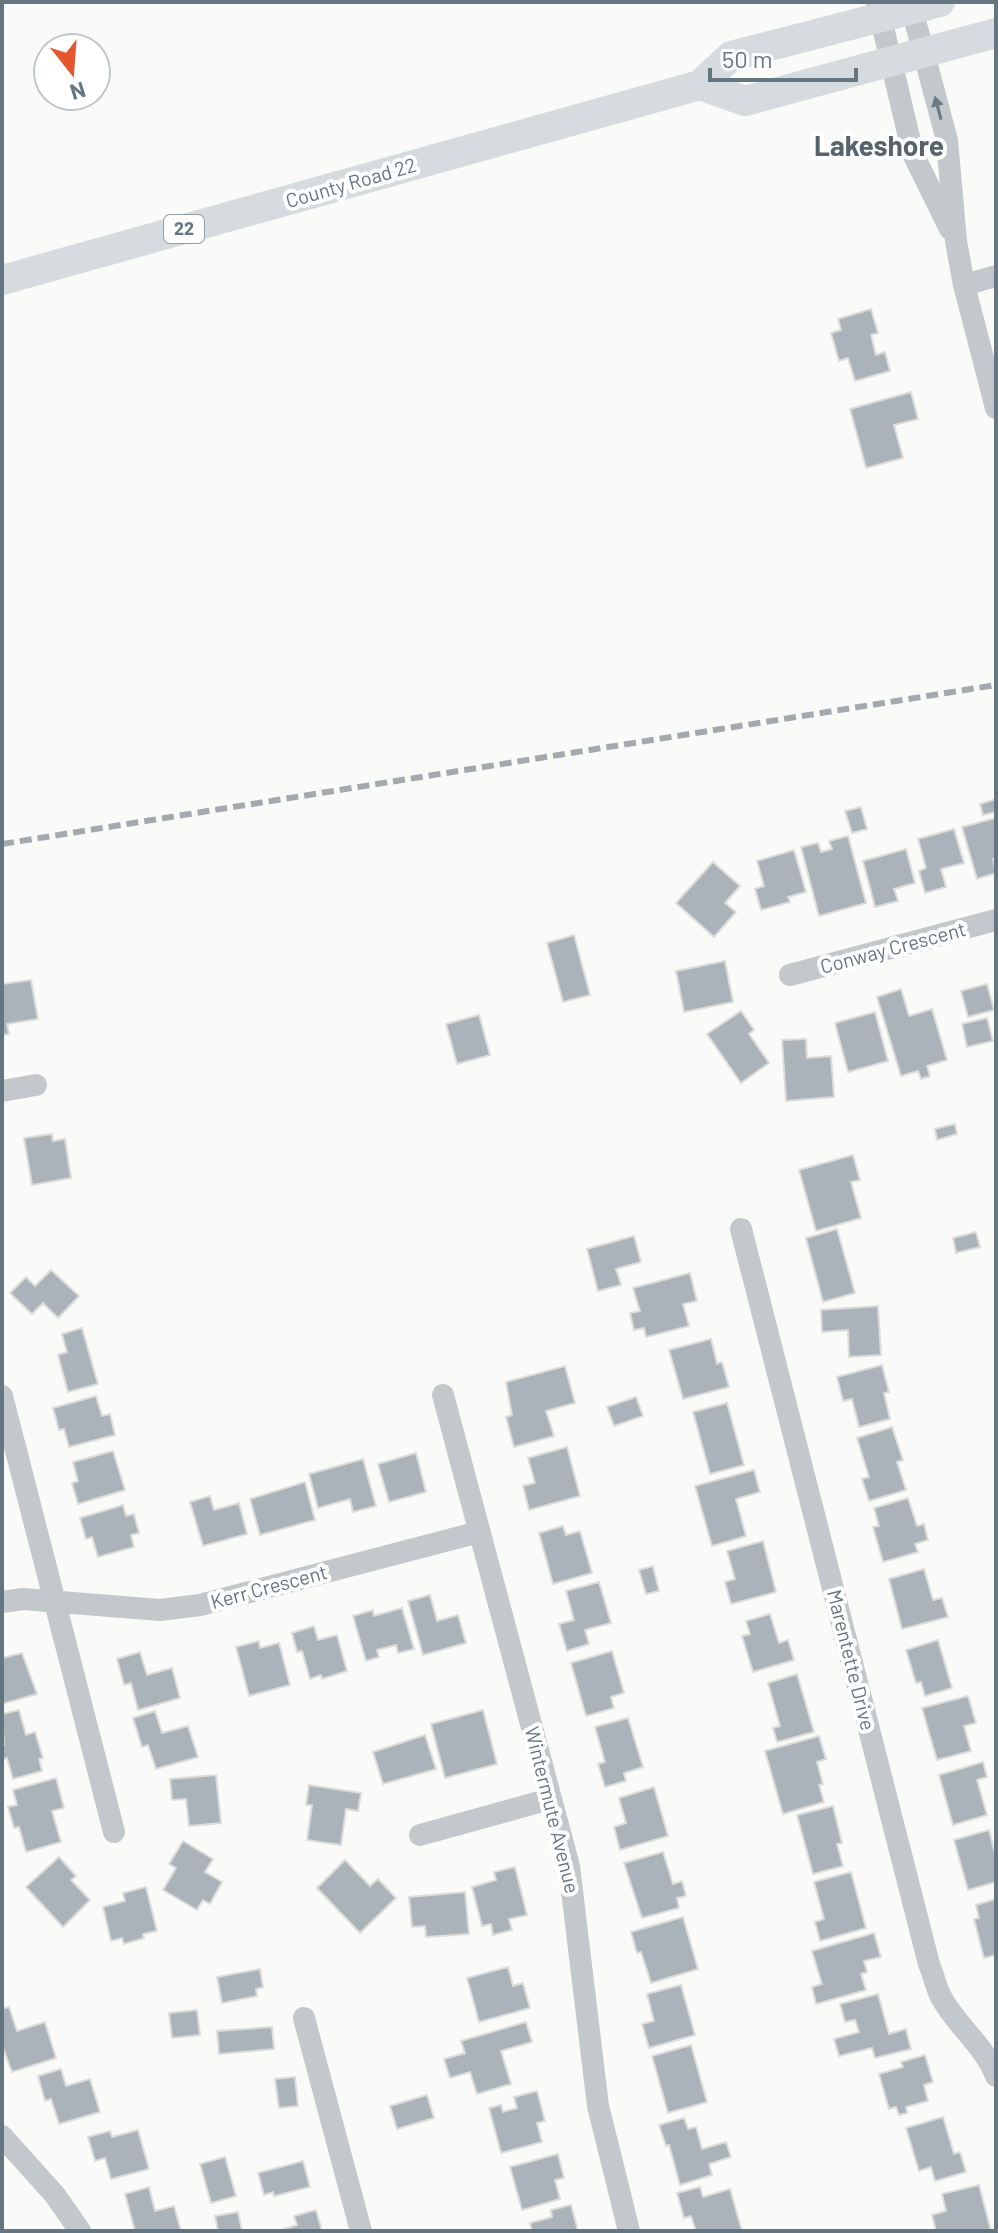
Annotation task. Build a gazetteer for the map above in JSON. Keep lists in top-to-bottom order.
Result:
{
  "streets": {
    "main road": ["County Road 22", "22"],
    "street": [
      "Conway Crescent",
      "Kerr Crescent",
      "Marentette Drive",
      "Wintermute Avenue"
    ]
  },
  "crossings": [
    ["Kerr Crescent", "Wintermute Avenue"]
  ],
  "districts": ["Lakeshore"],
  "scale_bar": "50 m",
  "north": "bottom"
}
